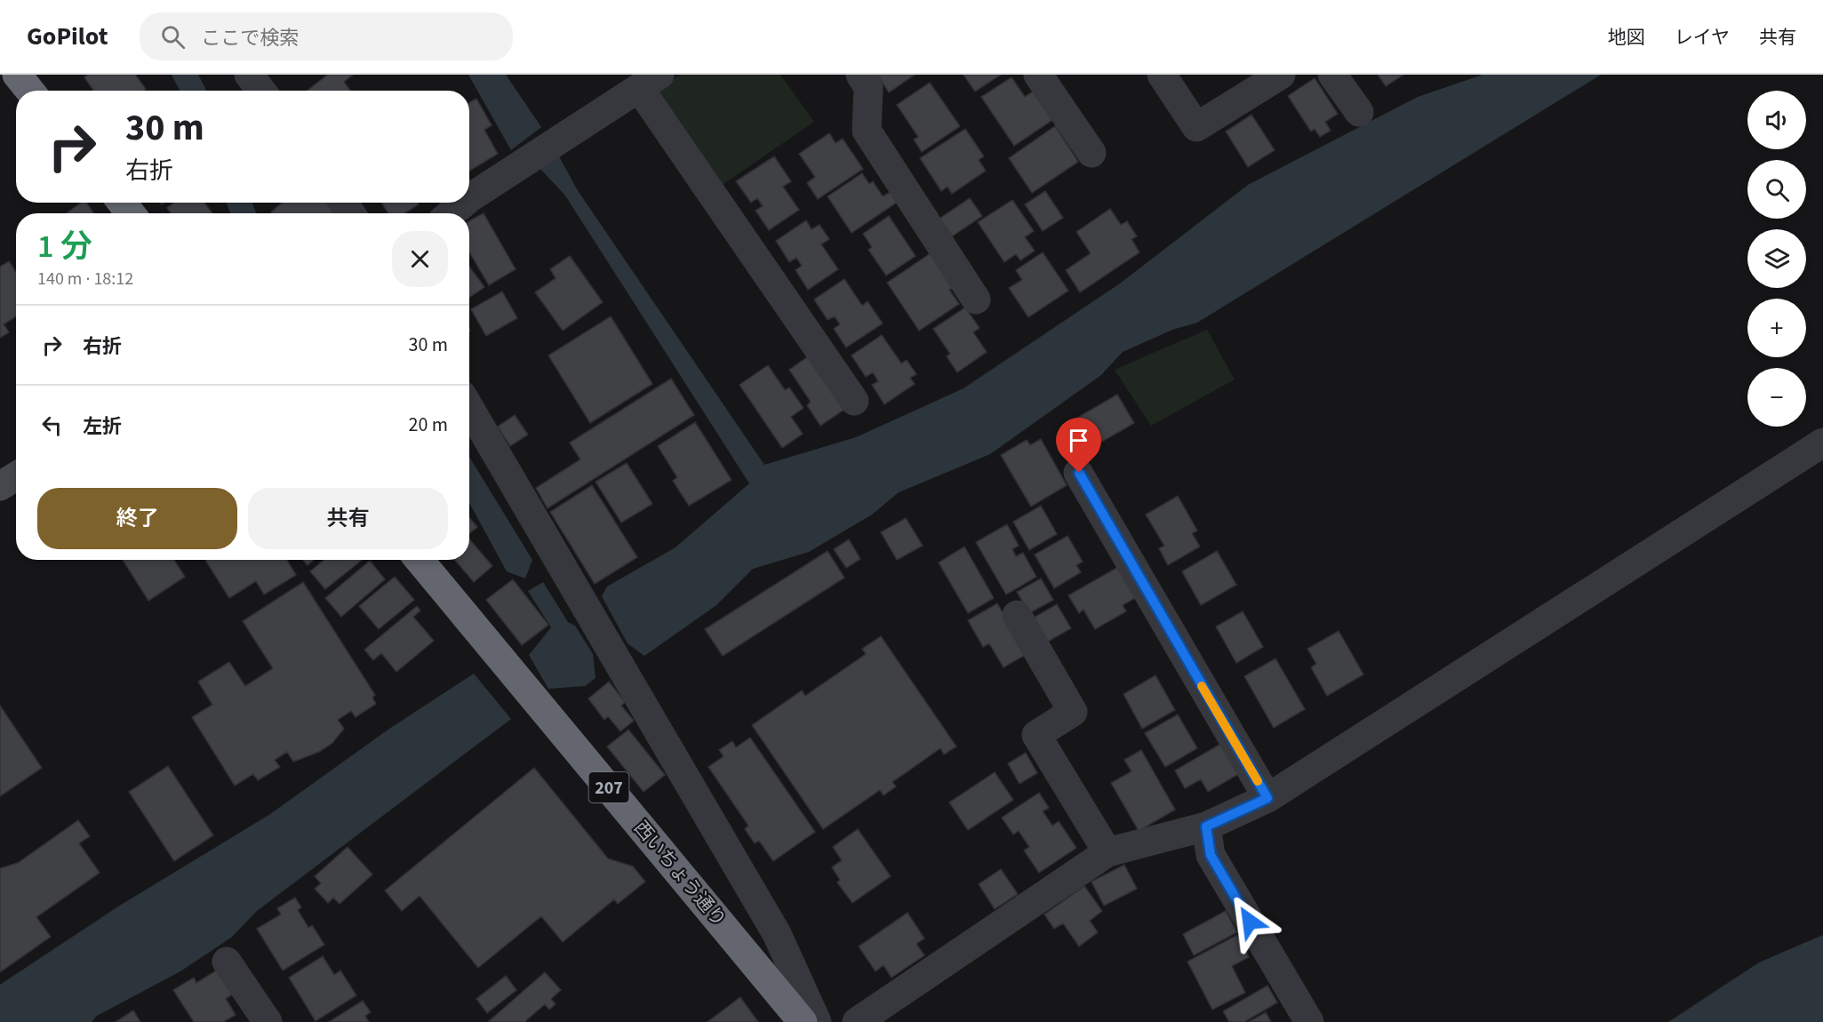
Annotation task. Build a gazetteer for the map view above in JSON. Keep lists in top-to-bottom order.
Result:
{
  "streets": {
    "highway": ["207", "西いちょう通り"]
  },
  "page": {
    "header": "GoPilot",
    "search": "ここで検索",
    "nav": ["地図", "レイヤ", "共有"],
    "map_buttons": ["+", "−"],
    "turn": ["30 m", "右折"],
    "heading": ["1 分", "140 m · 18:12"],
    "list": [
      {
        "name": "右折",
        "value": "30 m"
      },
      {
        "name": "左折",
        "value": "20 m"
      }
    ],
    "buttons": ["終了", "共有"]
  }
}
